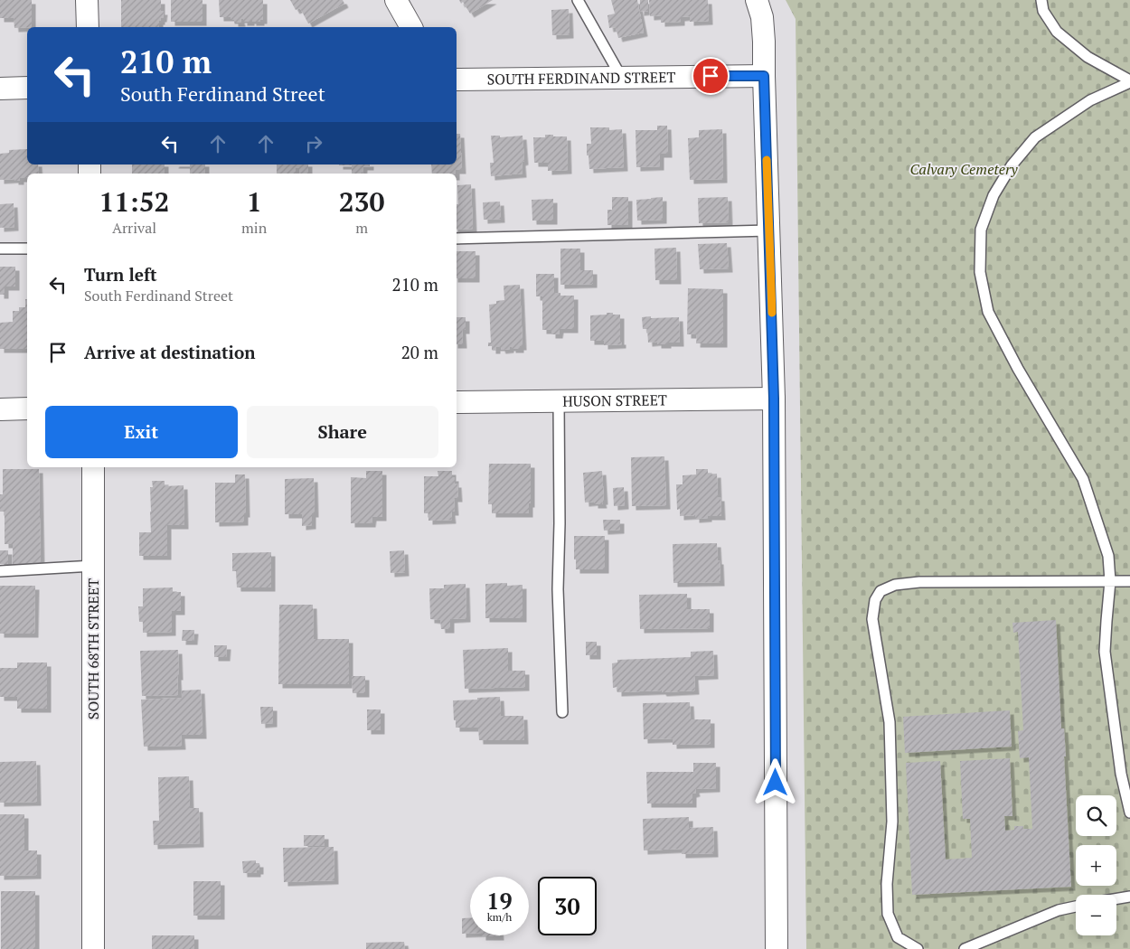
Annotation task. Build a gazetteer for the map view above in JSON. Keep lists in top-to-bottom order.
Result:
{
  "streets": {
    "street": ["SOUTH FERDINAND STREET", "HUSON STREET", "SOUTH 68TH STREET"]
  },
  "parks": ["Calvary Cemetery"],
  "page": {
    "turn": ["210 m", "South Ferdinand Street"],
    "eta": [
      "11:52",
      "Arrival",
      "1",
      "min",
      "230",
      "m"
    ],
    "list": [
      {
        "name": "Turn left",
        "note": "South Ferdinand Street",
        "value": "210 m"
      },
      {
        "name": "Arrive at destination",
        "value": "20 m"
      }
    ],
    "buttons": ["Exit", "Share"],
    "map_buttons": ["+", "−"],
    "speed": "19 km/h",
    "limit": "30"
  }
}
